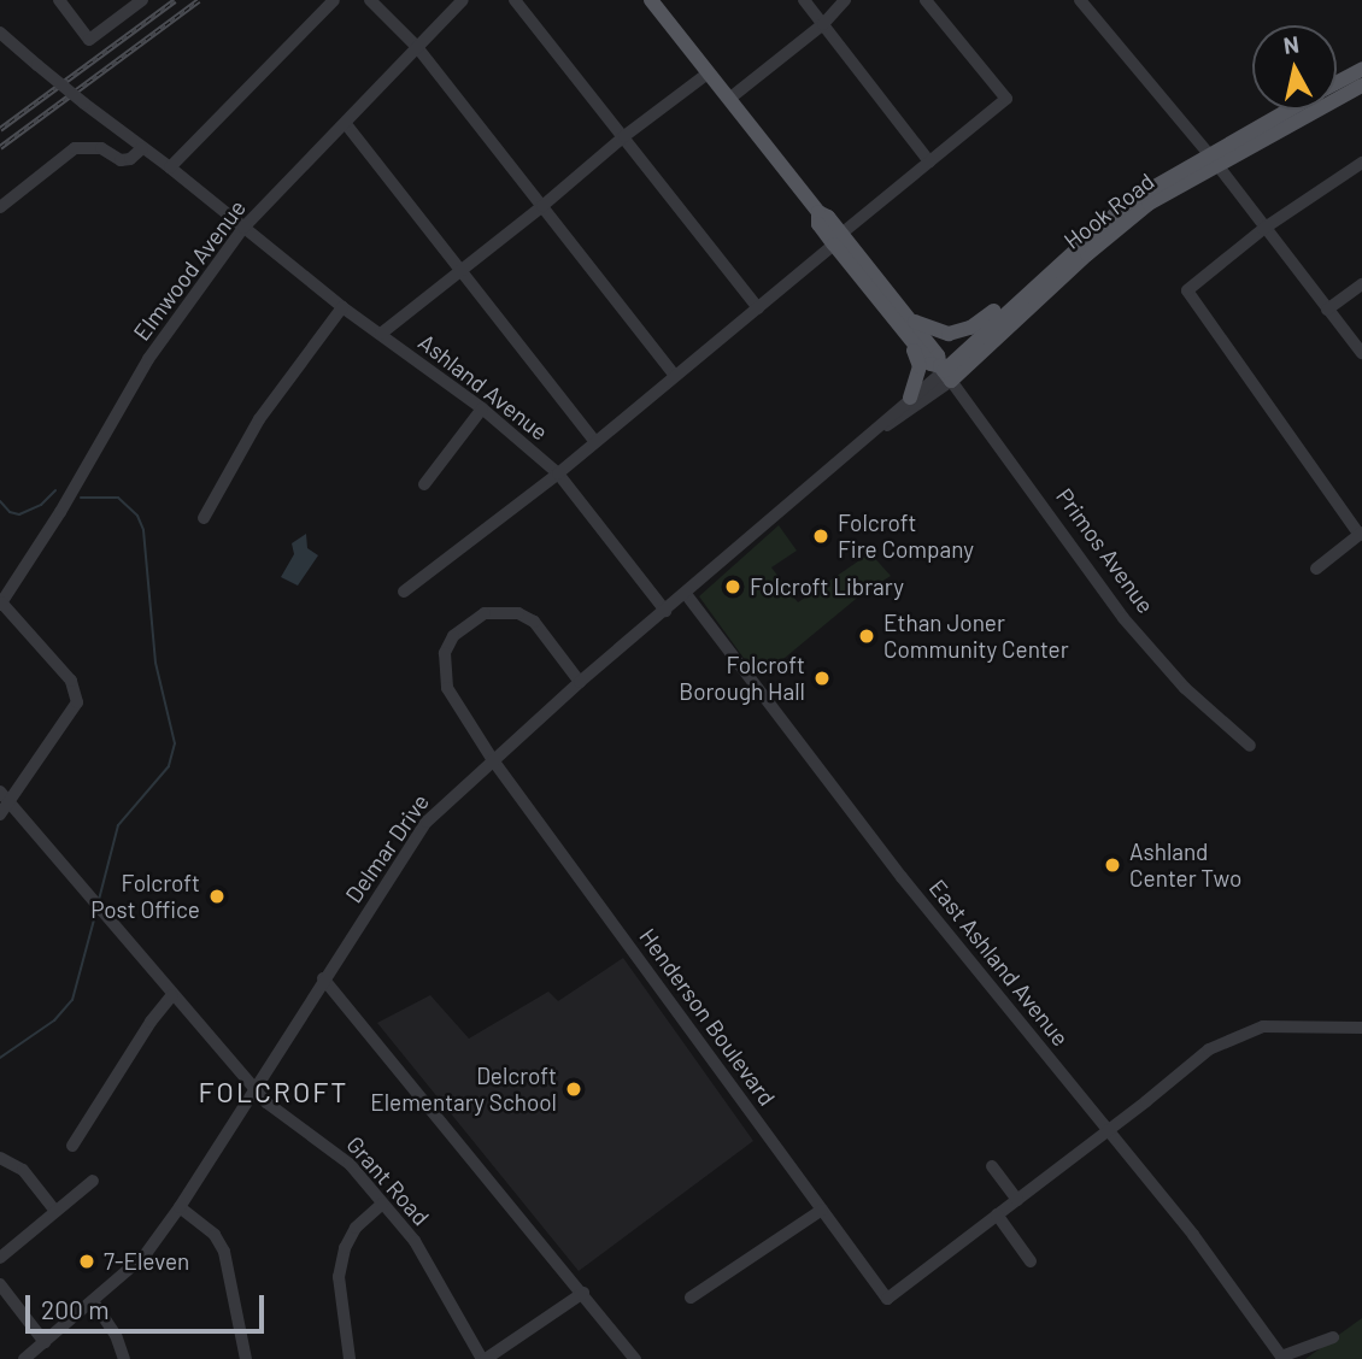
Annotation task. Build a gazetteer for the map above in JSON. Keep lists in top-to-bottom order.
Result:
{
  "streets": {
    "main road": ["Hook Road", "Primos Avenue"],
    "street": [
      "Elmwood Avenue",
      "Ashland Avenue",
      "Delmar Drive",
      "East Ashland Avenue",
      "Henderson Boulevard",
      "Grant Road"
    ]
  },
  "crossings": [
    ["Hook Road", "Primos Avenue"],
    ["Hook Road", "Delmar Drive"],
    ["Elmwood Avenue", "Ashland Avenue"],
    ["Ashland Avenue", "Delmar Drive"],
    ["Primos Avenue", "Delmar Drive"],
    ["Delmar Drive", "East Ashland Avenue"],
    ["Delmar Drive", "Henderson Boulevard"],
    ["Delmar Drive", "Grant Road"]
  ],
  "districts": ["FOLCROFT"],
  "places": [
    "Folcroft Fire Company",
    "Folcroft Library",
    "Ethan Joner Community Center",
    "Folcroft Borough Hall",
    "Ashland Center Two",
    "Folcroft Post Office",
    "Delcroft Elementary School",
    "7-Eleven"
  ],
  "scale_bar": "200 m",
  "north": "top"
}
